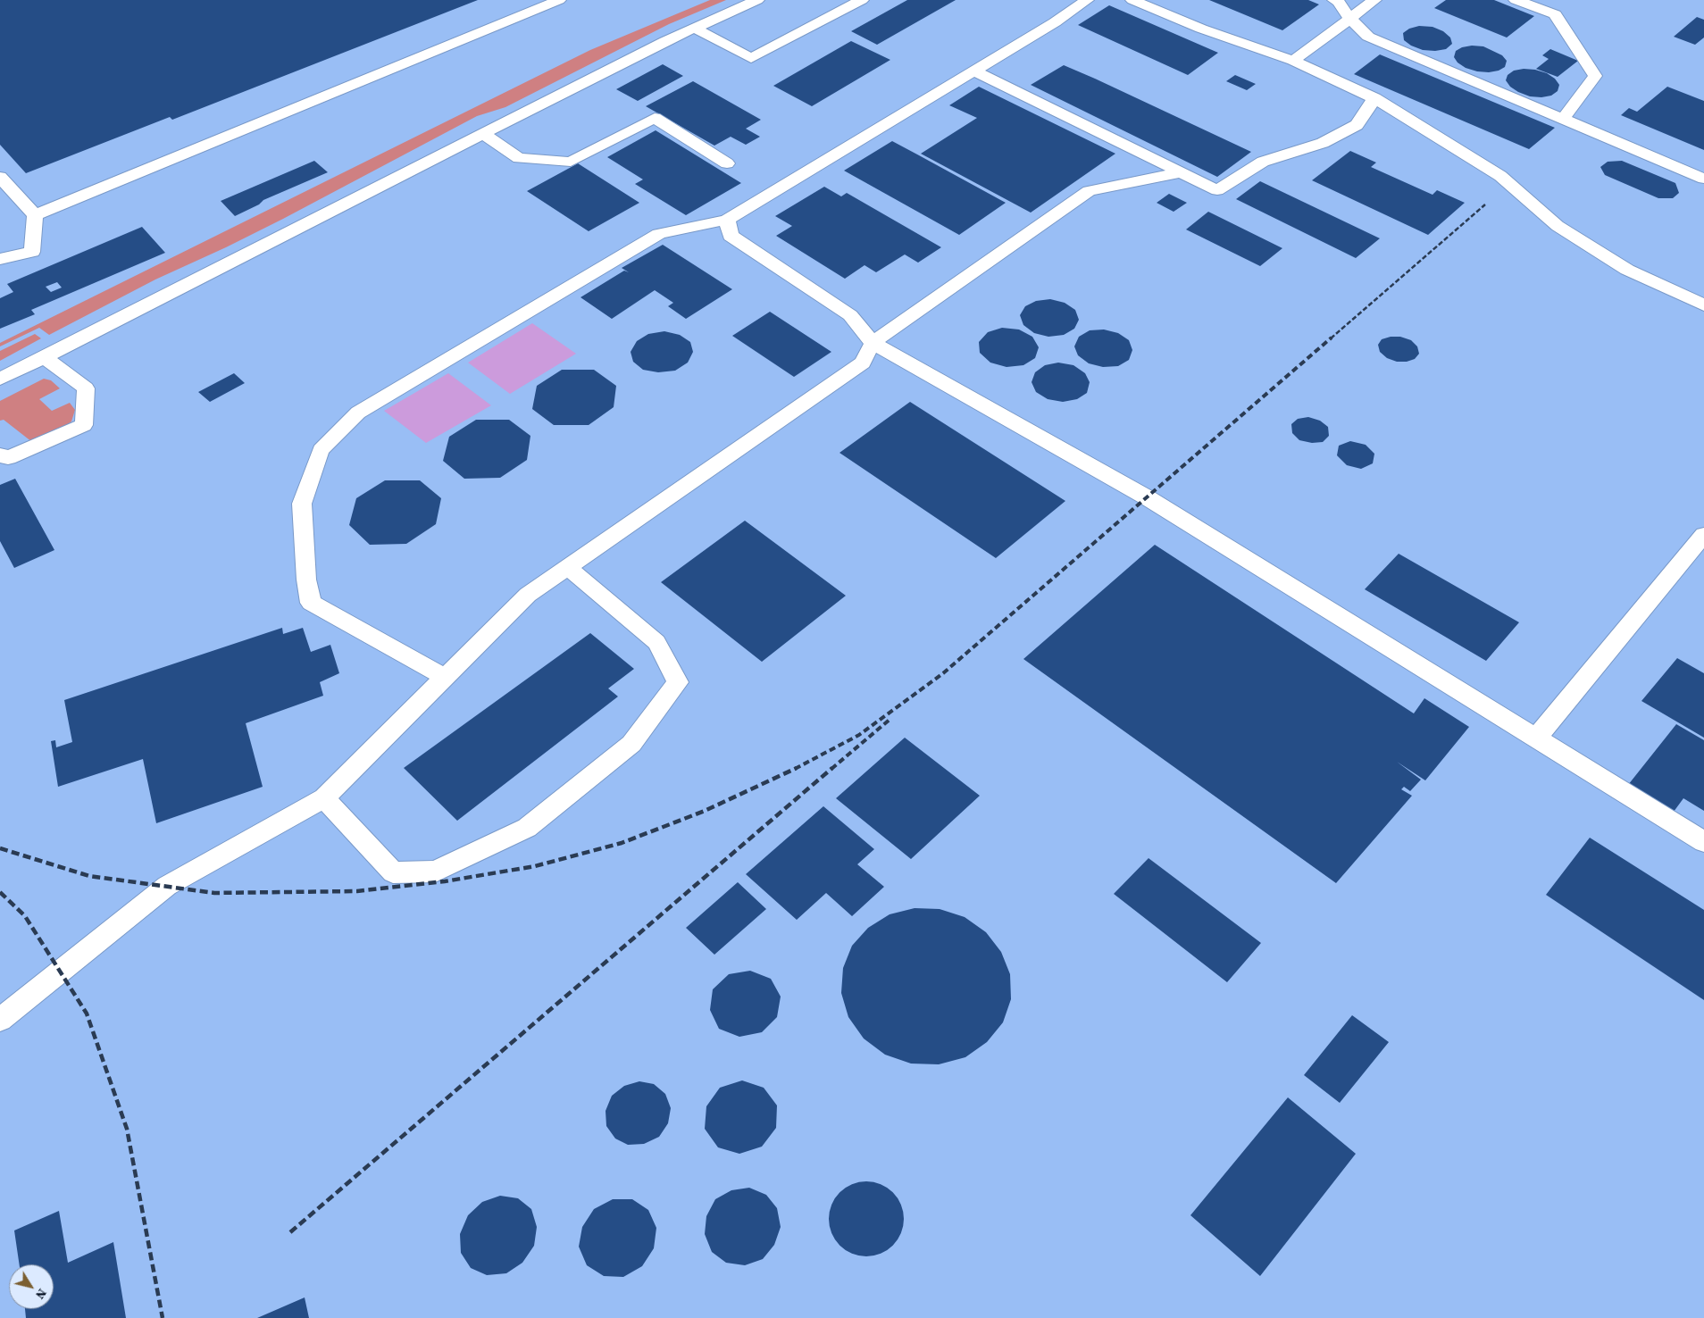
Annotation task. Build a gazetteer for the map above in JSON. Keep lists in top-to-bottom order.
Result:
{
  "north": "bottom right"
}
